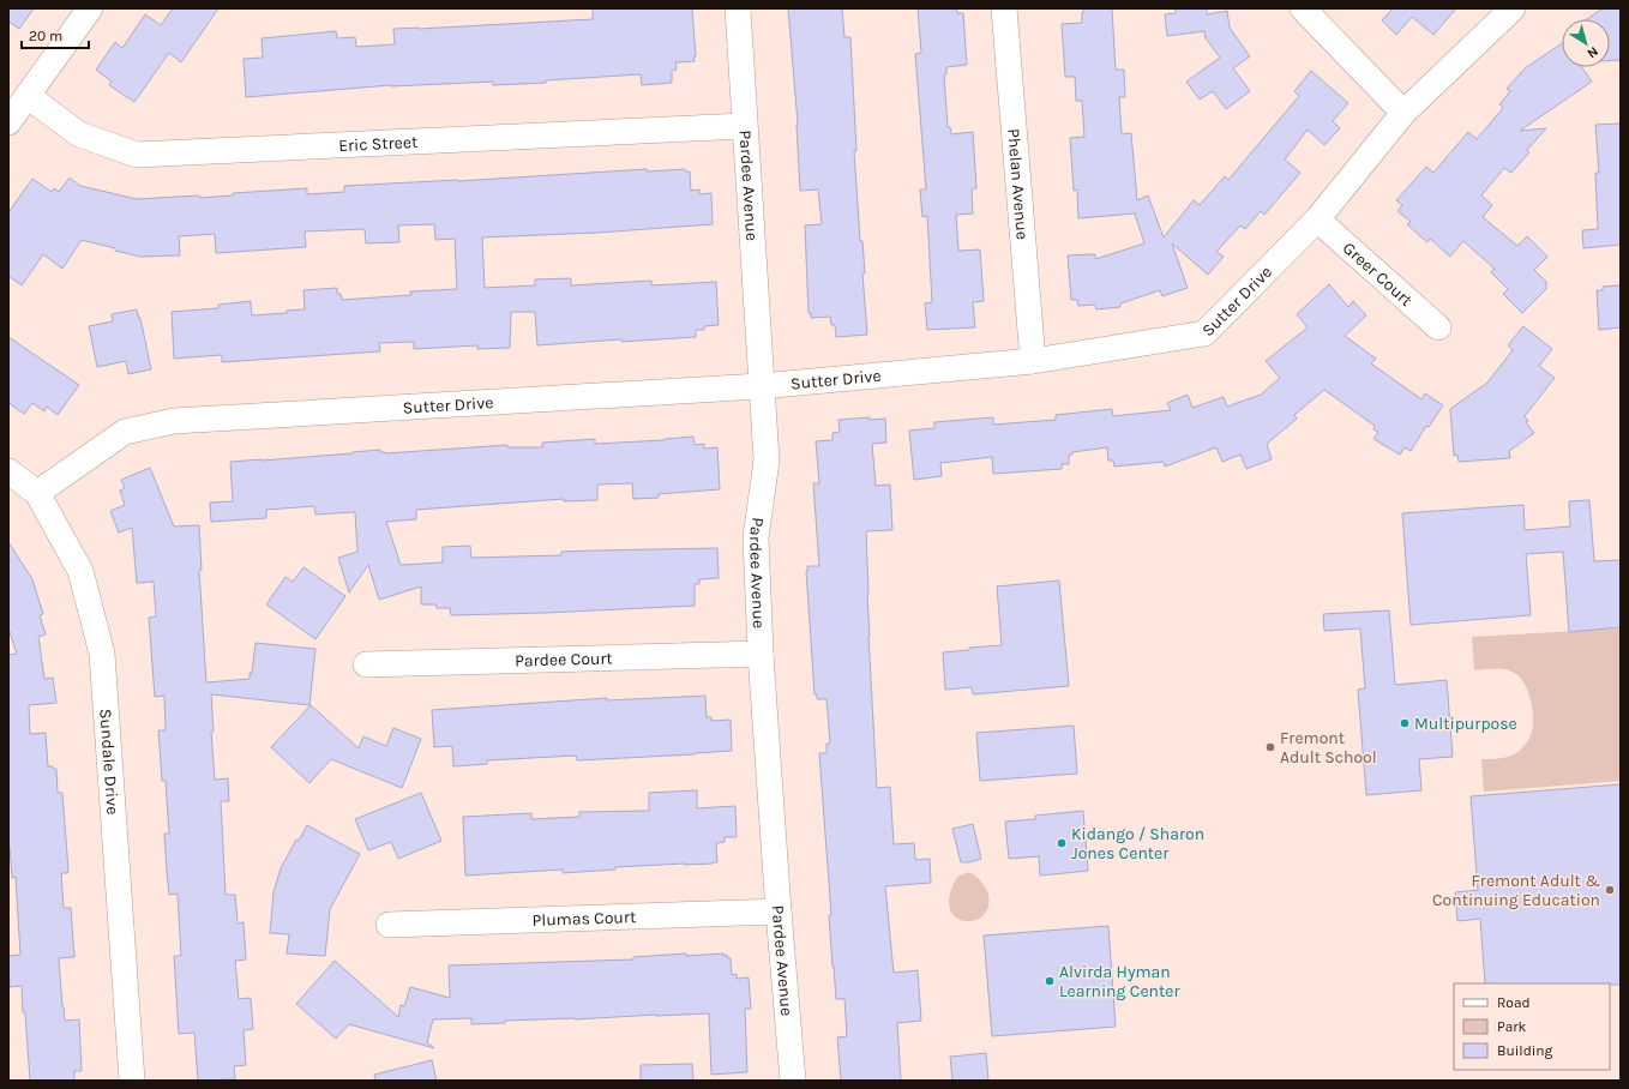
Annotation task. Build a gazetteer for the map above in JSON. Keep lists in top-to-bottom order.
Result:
{
  "streets": {
    "street": [
      "Eric Street",
      "Phelan Avenue",
      "Pardee Avenue",
      "Greer Court",
      "Sutter Drive",
      "Pardee Court",
      "Sundale Drive",
      "Plumas Court"
    ]
  },
  "crossings": [
    ["Eric Street", "Pardee Avenue"],
    ["Phelan Avenue", "Sutter Drive"],
    ["Pardee Avenue", "Sutter Drive"],
    ["Pardee Avenue", "Pardee Court"],
    ["Pardee Avenue", "Plumas Court"],
    ["Greer Court", "Sutter Drive"],
    ["Sutter Drive", "Sundale Drive"]
  ],
  "places": [
    "Multipurpose",
    "Fremont Adult School",
    "Kidango / Sharon Jones Center",
    "Fremont Adult & Continuing Education",
    "Alvirda Hyman Learning Center"
  ],
  "legend": ["Road", "Park", "Building"],
  "scale_bar": "20 m",
  "north": "bottom right"
}
